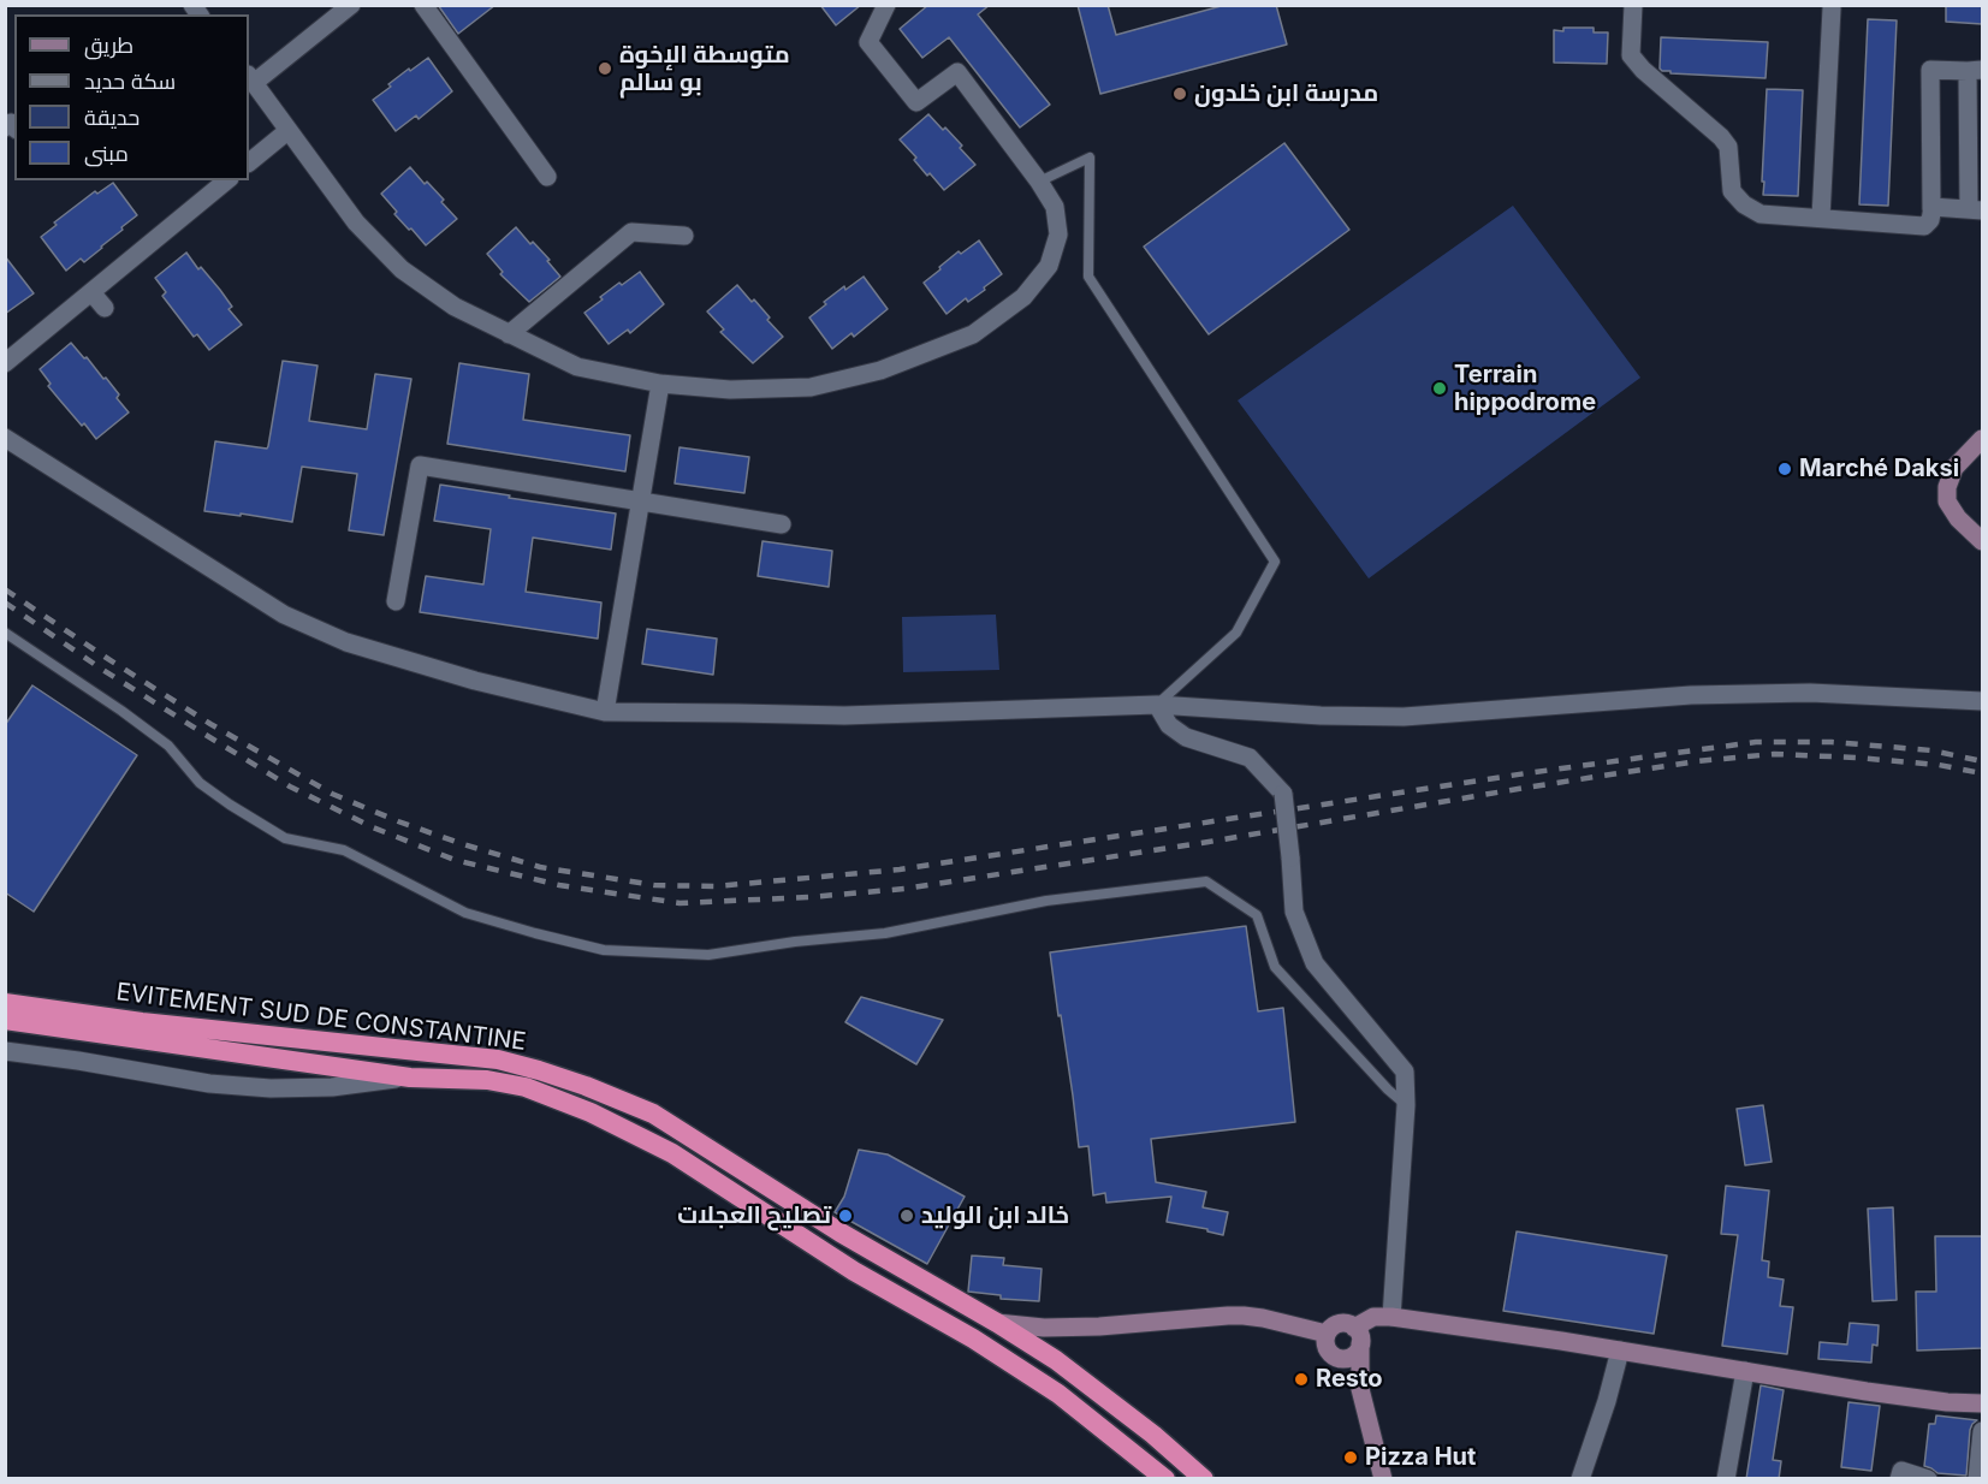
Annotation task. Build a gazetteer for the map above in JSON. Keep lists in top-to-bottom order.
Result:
{
  "streets": {
    "highway": ["EVITEMENT SUD DE CONSTANTINE"]
  },
  "places": [
    "متوسطة الإخوة بو سالم",
    "مدرسة ابن خلدون",
    "Terrain hippodrome",
    "Marché Daksi",
    "تصليح العجلات",
    "خالد ابن الوليد",
    "Resto",
    "Pizza Hut"
  ],
  "legend": [
    "طريق",
    "سكة حديد",
    "حديقة",
    "مبنى"
  ]
}
